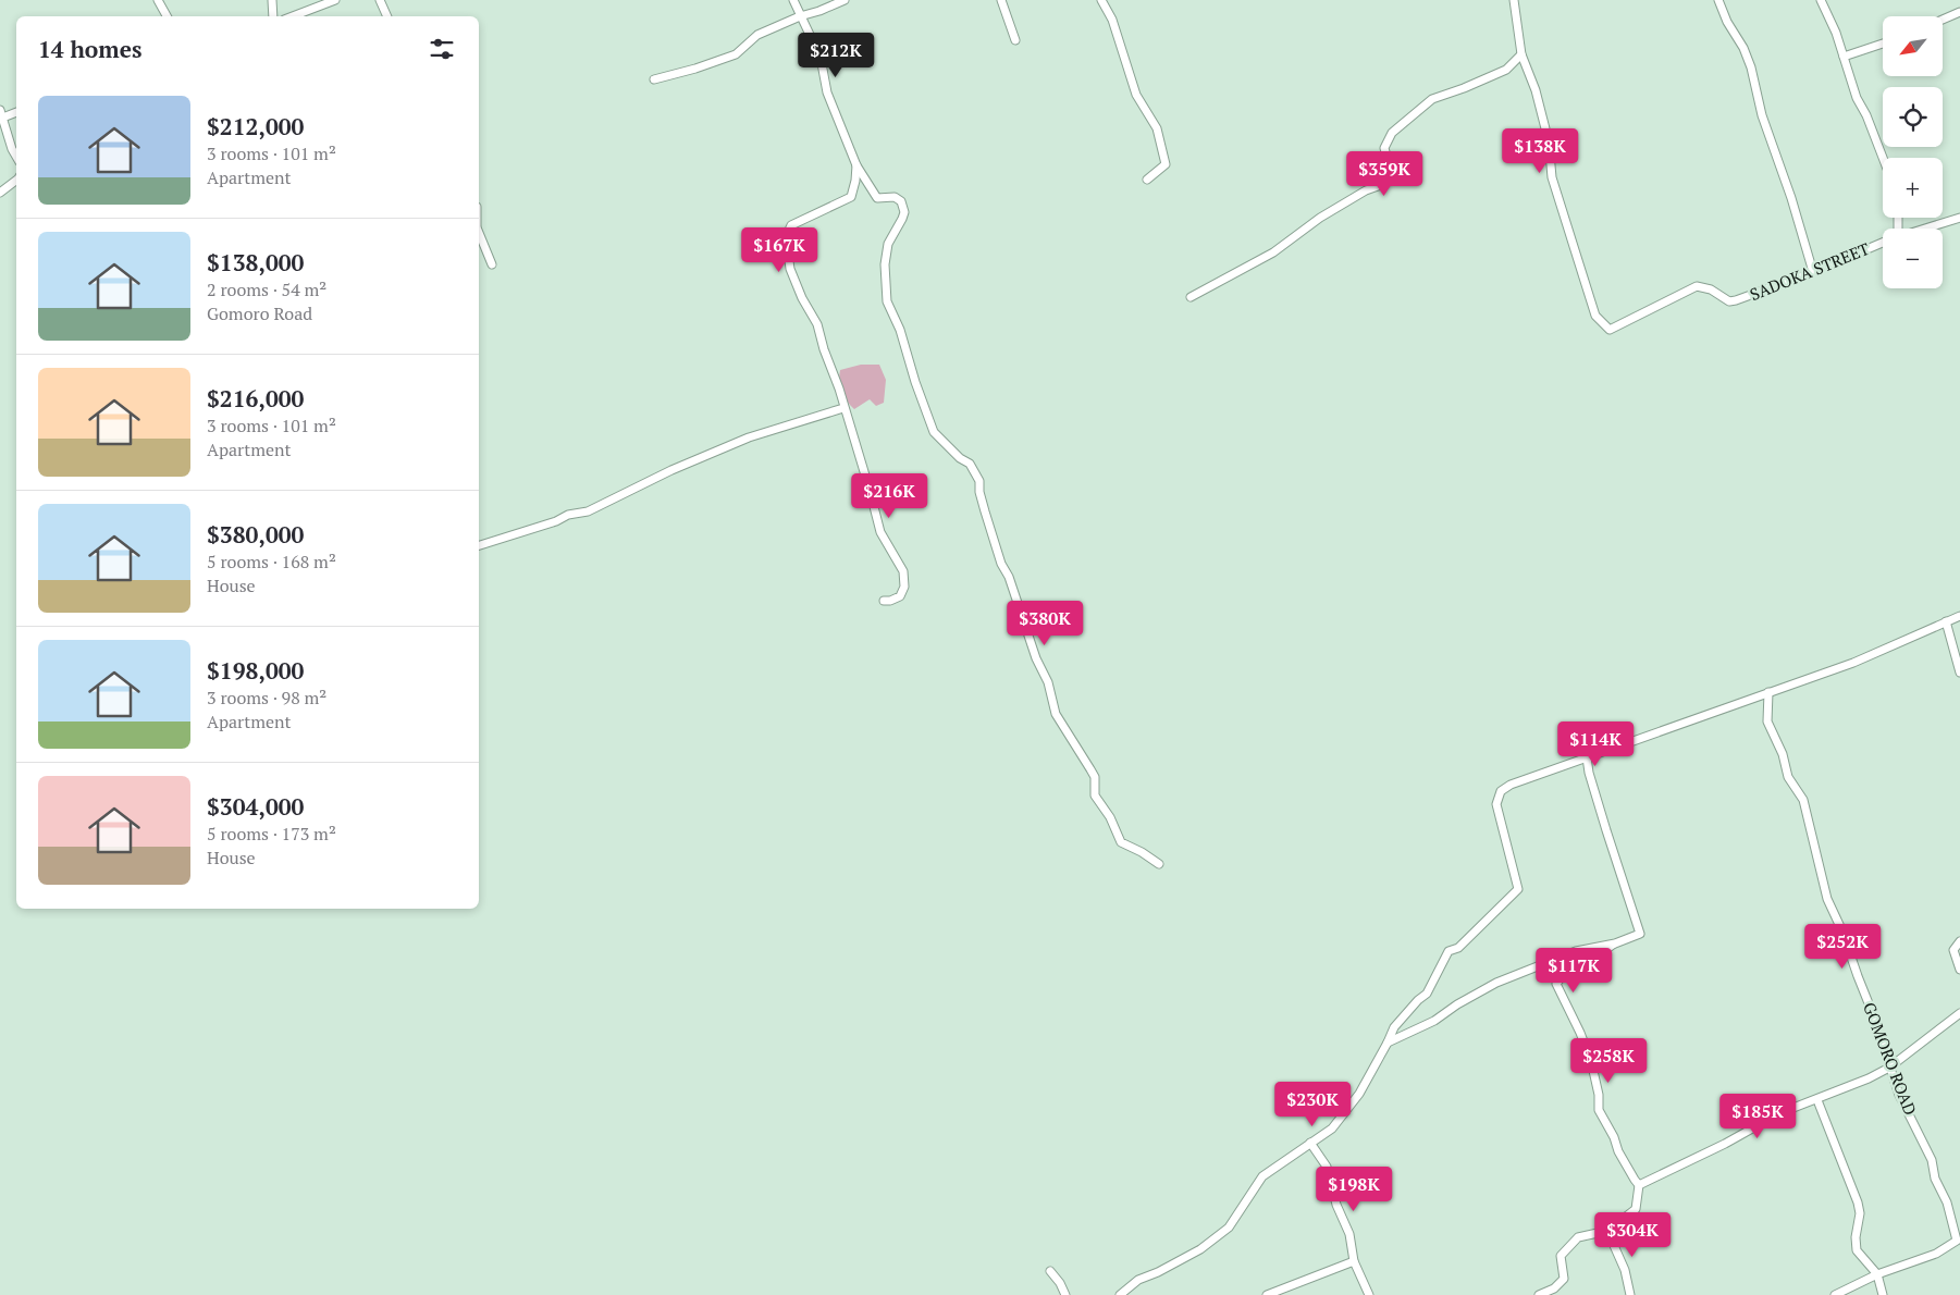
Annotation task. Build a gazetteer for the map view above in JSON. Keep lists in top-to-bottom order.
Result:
{
  "streets": {
    "street": ["SADOKA STREET", "GOMORO ROAD"]
  },
  "north": "bottom left",
  "page": {
    "map_buttons": ["+", "−"],
    "heading": "14 homes",
    "price": [
      "$212K",
      "$138K",
      "$359K",
      "$167K",
      "$216K",
      "$380K",
      "$114K",
      "$252K",
      "$117K",
      "$258K",
      "$230K",
      "$185K",
      "$198K",
      "$304K"
    ],
    "list": [
      {
        "name": "$212,000",
        "note": "3 rooms · 101 m² · Apartment"
      },
      {
        "name": "$138,000",
        "note": "2 rooms · 54 m² · Gomoro Road"
      },
      {
        "name": "$216,000",
        "note": "3 rooms · 101 m² · Apartment"
      },
      {
        "name": "$380,000",
        "note": "5 rooms · 168 m² · House"
      },
      {
        "name": "$198,000",
        "note": "3 rooms · 98 m² · Apartment"
      },
      {
        "name": "$304,000",
        "note": "5 rooms · 173 m² · House"
      }
    ]
  }
}
